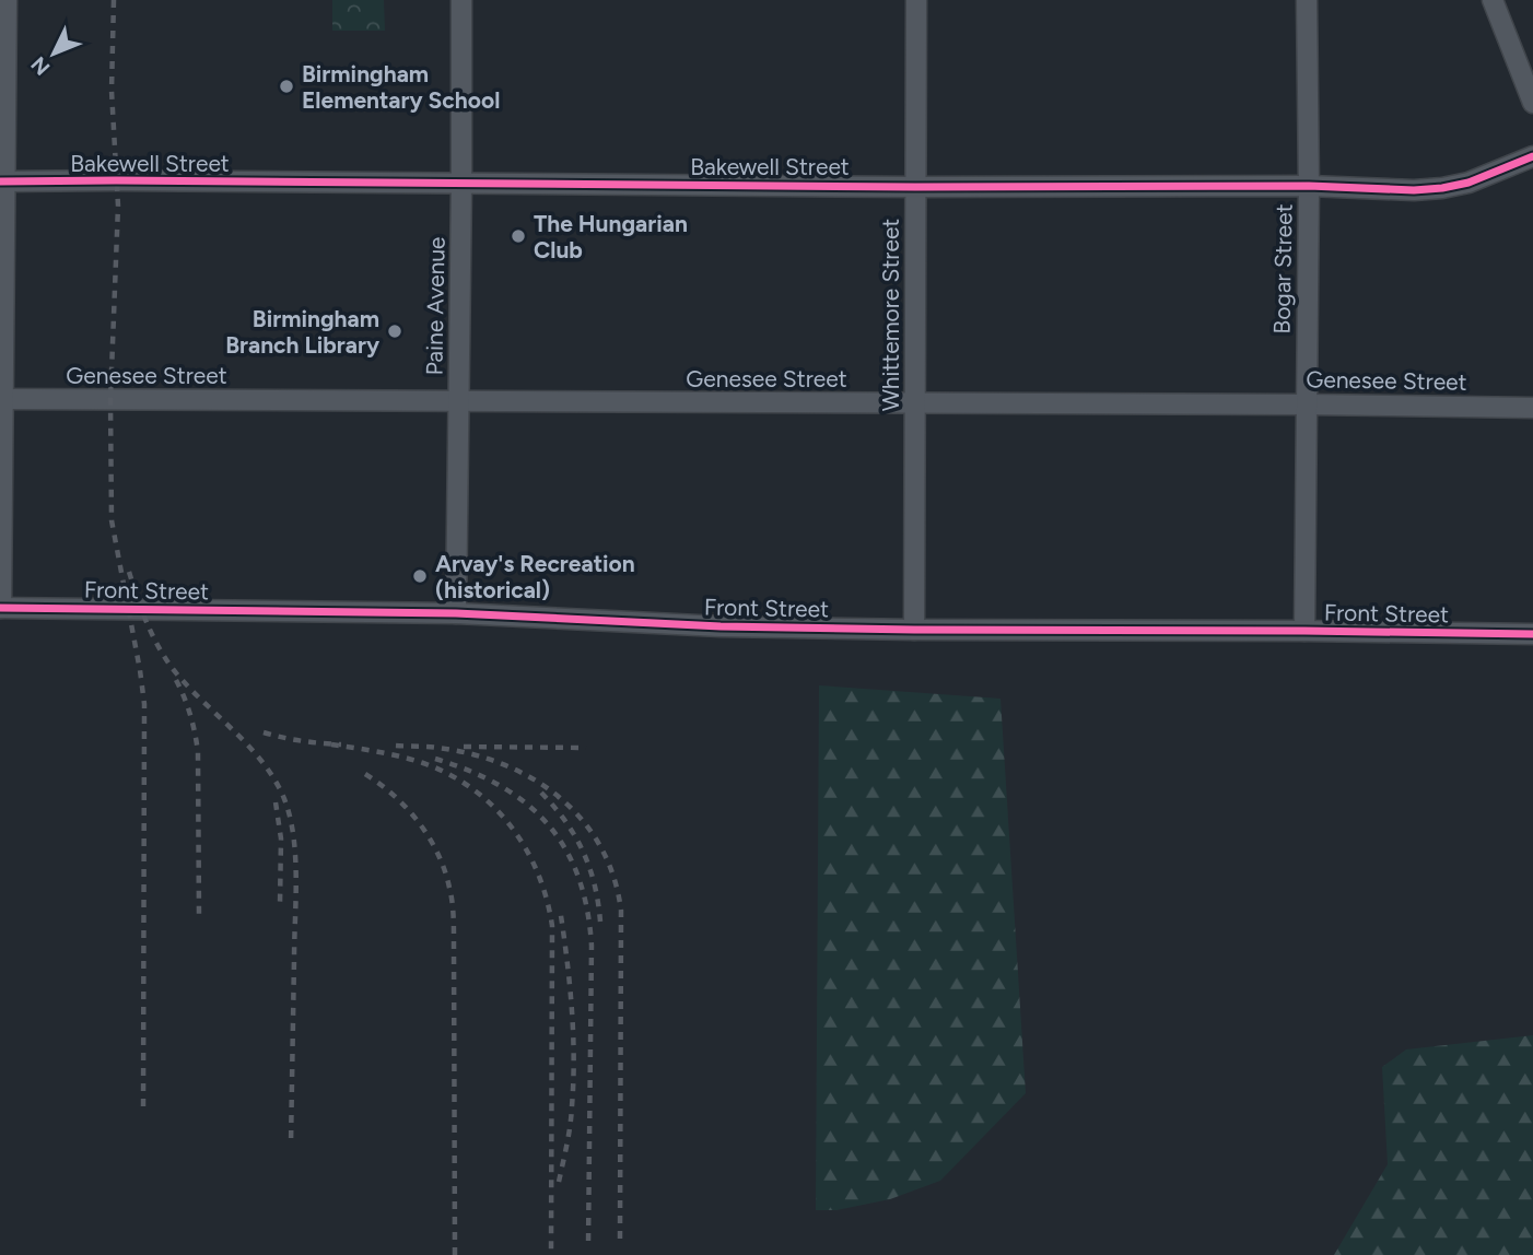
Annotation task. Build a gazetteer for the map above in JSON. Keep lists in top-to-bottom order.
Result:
{
  "streets": {
    "street": [
      "Bakewell Street",
      "Bogar Street",
      "Paine Avenue",
      "Whittemore Street",
      "Genesee Street",
      "Front Street"
    ]
  },
  "crossings": [
    ["Bakewell Street", "Bogar Street"],
    ["Bakewell Street", "Paine Avenue"],
    ["Bakewell Street", "Whittemore Street"],
    ["Bogar Street", "Genesee Street"],
    ["Bogar Street", "Front Street"],
    ["Paine Avenue", "Genesee Street"],
    ["Paine Avenue", "Front Street"],
    ["Whittemore Street", "Genesee Street"],
    ["Whittemore Street", "Front Street"]
  ],
  "places": [
    "Birmingham Elementary School",
    "The Hungarian Club",
    "Birmingham Branch Library",
    "Arvay's Recreation (historical)"
  ],
  "north": "bottom left"
}
